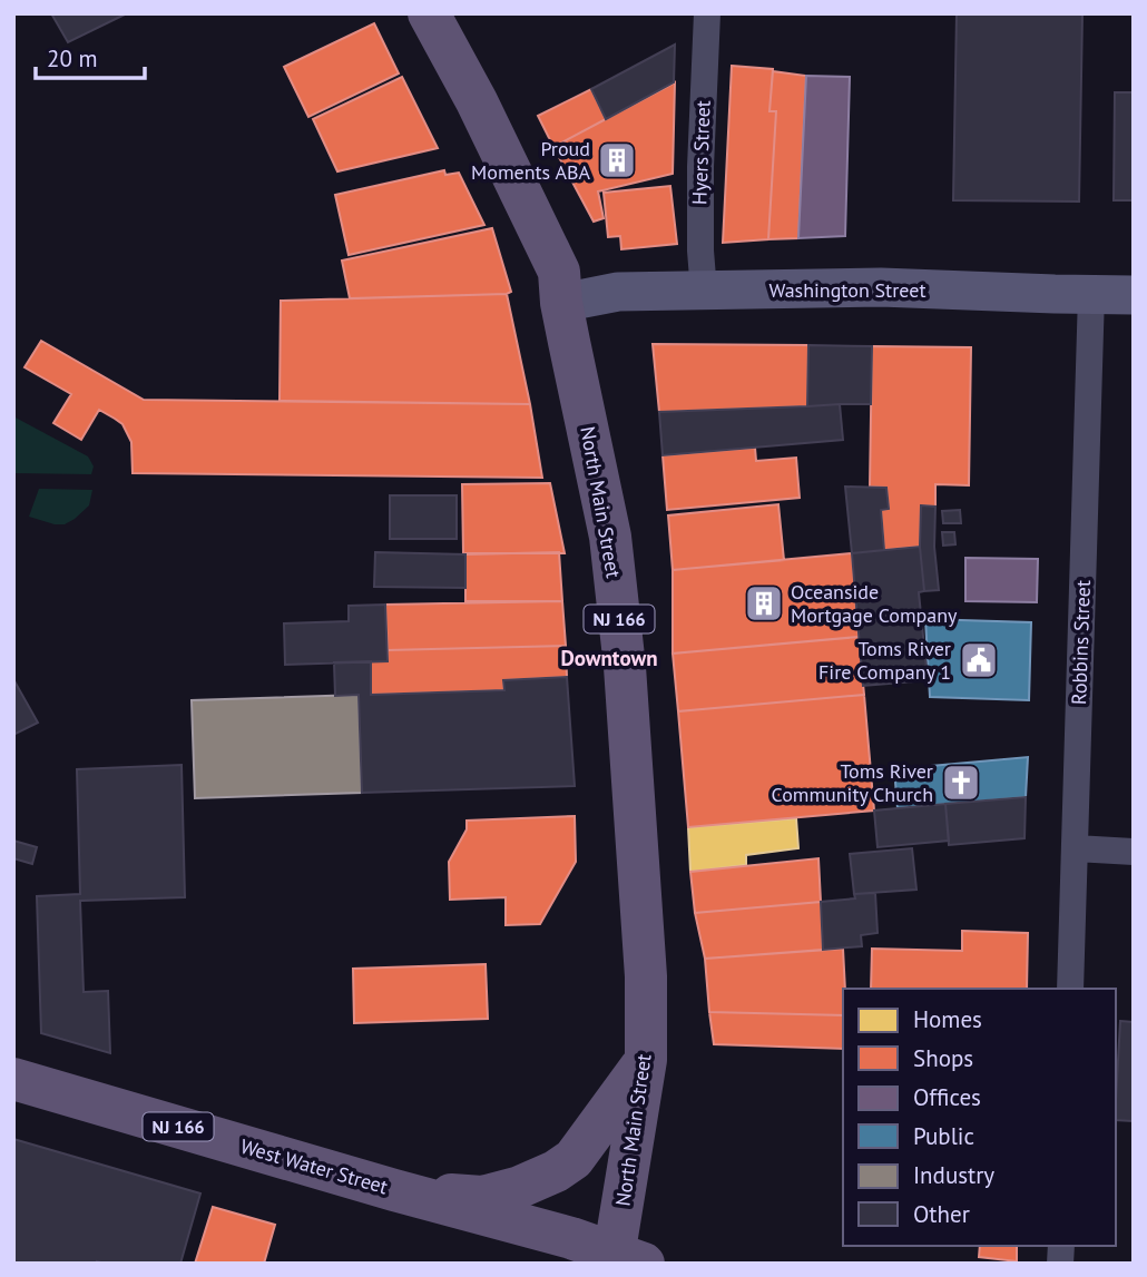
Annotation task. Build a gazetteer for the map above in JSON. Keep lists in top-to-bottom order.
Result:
{
  "streets": {
    "main road": [
      "Washington Street",
      "North Main Street",
      "NJ 166",
      "West Water Street"
    ],
    "street": ["Hyers Street", "Robbins Street"]
  },
  "crossings": [
    ["Hyers Street", "Washington Street"],
    ["Washington Street", "North Main Street"],
    ["Washington Street", "Robbins Street"],
    ["North Main Street", "West Water Street"]
  ],
  "districts": ["Downtown"],
  "places": {
    "building": ["Proud Moments ABA", "Oceanside Mortgage Company"],
    "public building": ["Toms River Fire Company 1"],
    "church": ["Toms River Community Church"]
  },
  "legend": [
    "Homes",
    "Shops",
    "Offices",
    "Public",
    "Industry",
    "Other"
  ],
  "scale_bar": "20 m"
}
